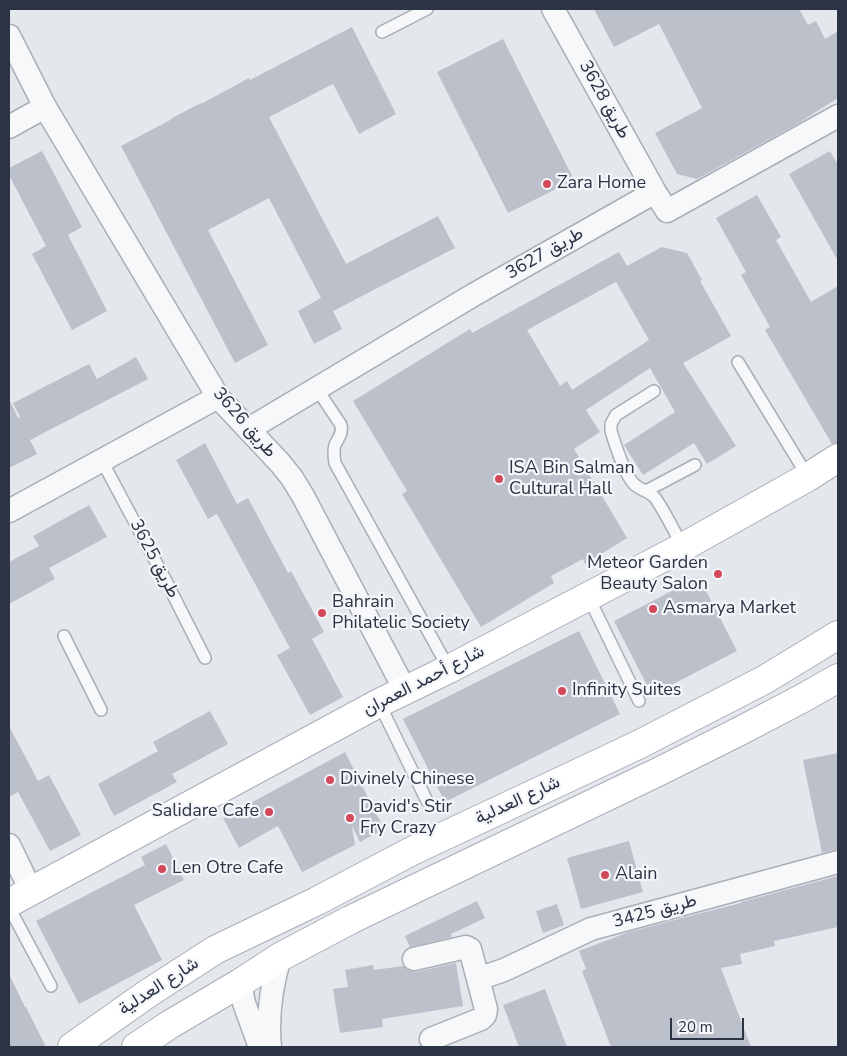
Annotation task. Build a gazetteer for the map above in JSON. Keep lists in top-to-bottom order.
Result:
{
  "streets": {
    "main road": ["شارع أحمد العمران", "شارع العدلية"],
    "street": [
      "طريق 3628",
      "طريق 3627",
      "طريق 3626",
      "طريق 3425"
    ],
    "lane": ["طريق 3625"]
  },
  "crossings": [
    ["طريق 3628", "طريق 3627"],
    ["طريق 3627", "طريق 3626"],
    ["طريق 3626", "شارع أحمد العمران"]
  ],
  "places": [
    "Zara Home",
    "ISA Bin Salman Cultural Hall",
    "Meteor Garden Beauty Salon",
    "Asmarya Market",
    "Bahrain Philatelic Society",
    "Infinity Suites",
    "Divinely Chinese",
    "Salidare Cafe",
    "David's Stir Fry Crazy",
    "Len Otre Cafe",
    "Alain"
  ],
  "scale_bar": "20 m"
}
